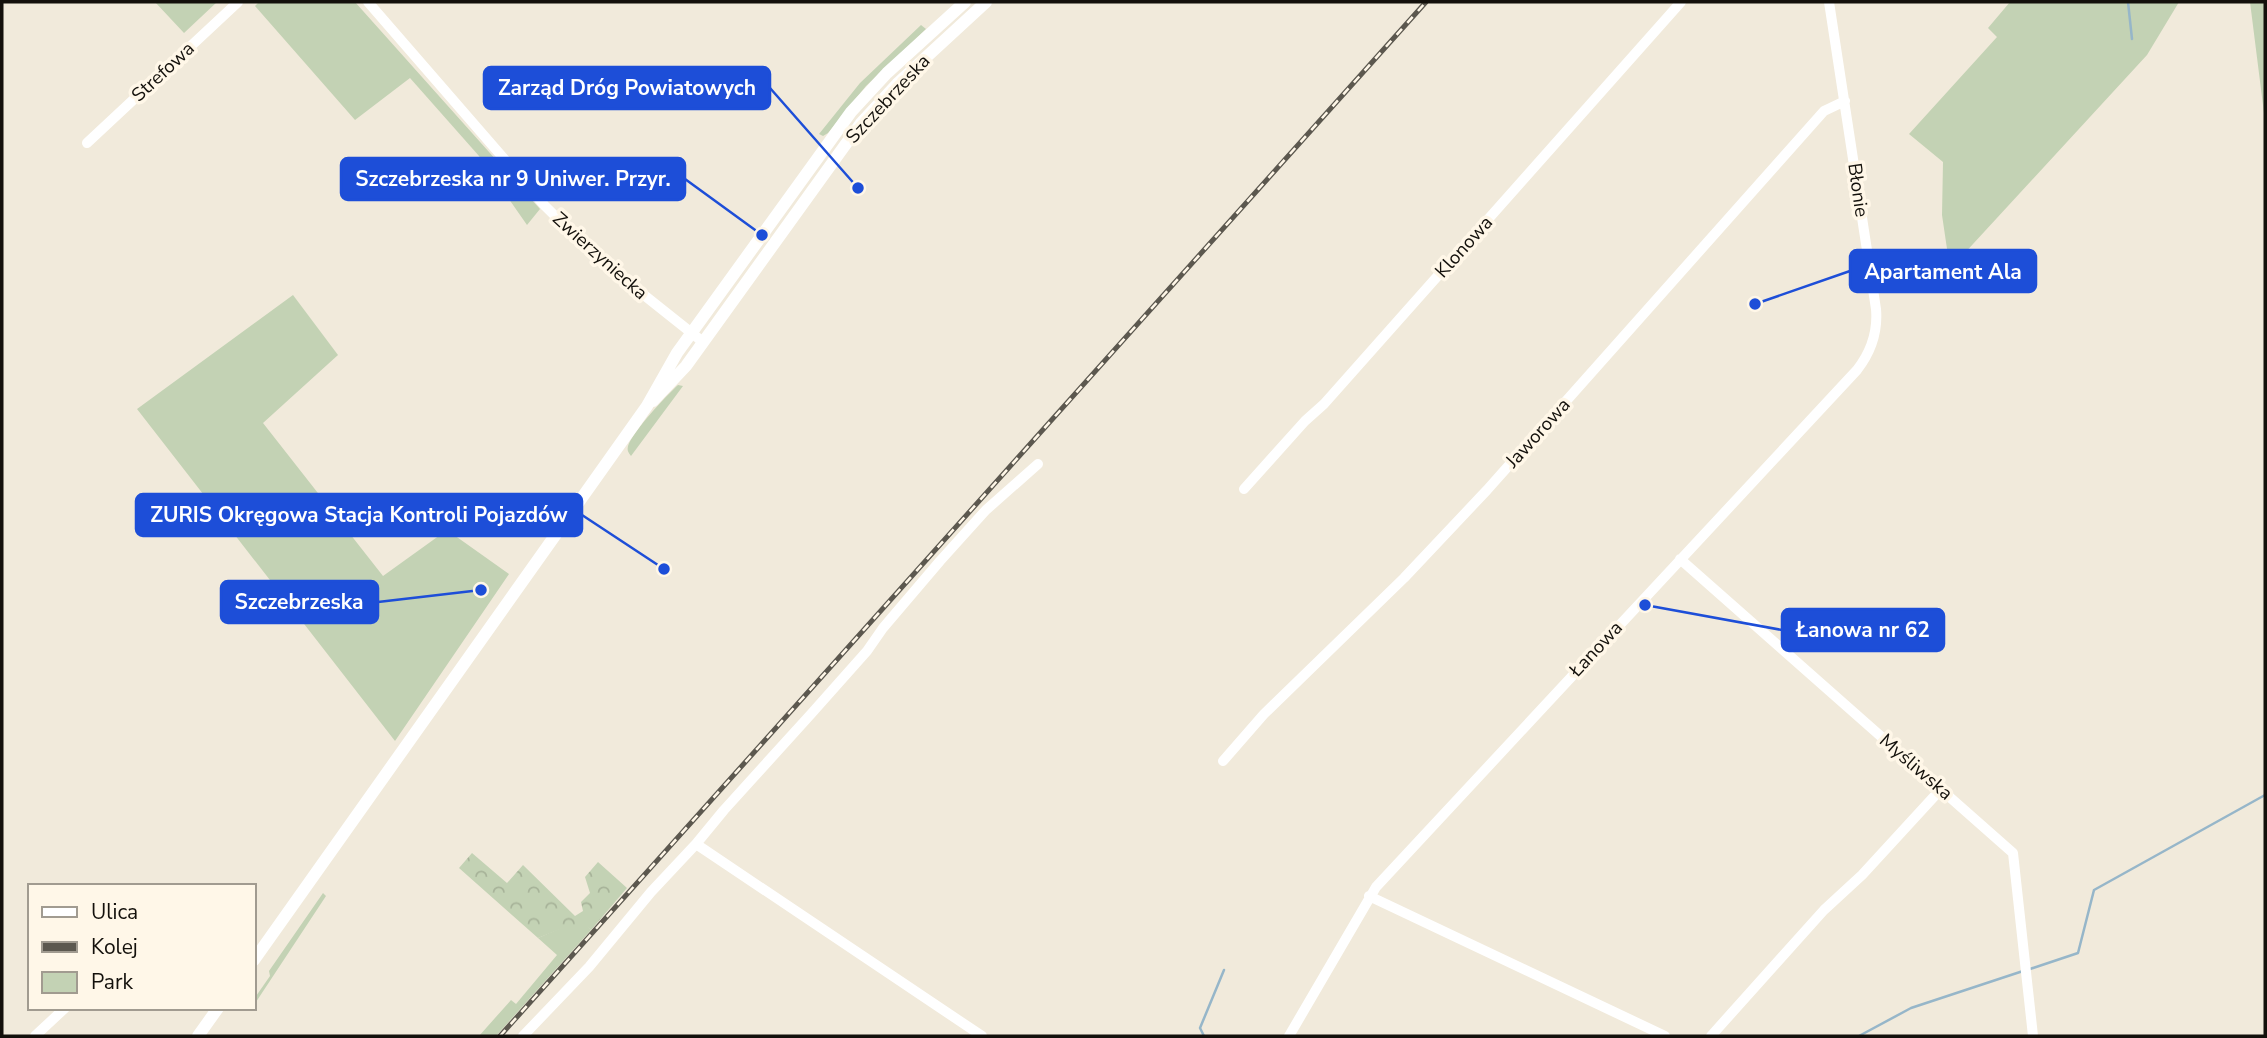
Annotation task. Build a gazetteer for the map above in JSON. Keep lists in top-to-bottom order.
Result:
{
  "streets": {
    "main road": ["Szczebrzeska"],
    "street": [
      "Strefowa",
      "Błonie",
      "Klonowa",
      "Zwierzyniecka",
      "Jaworowa",
      "Łanowa",
      "Myśliwska"
    ]
  },
  "crossings": [
    ["Szczebrzeska", "Zwierzyniecka"],
    ["Błonie", "Jaworowa"],
    ["Błonie", "Łanowa"],
    ["Łanowa", "Myśliwska"]
  ],
  "places": [
    "Zarząd Dróg Powiatowych",
    "Szczebrzeska nr 9 Uniwer. Przyr.",
    "Apartament Ala",
    "ZURIS Okręgowa Stacja Kontroli Pojazdów",
    "Szczebrzeska",
    "Łanowa nr 62"
  ],
  "legend": ["Ulica", "Kolej", "Park"]
}
